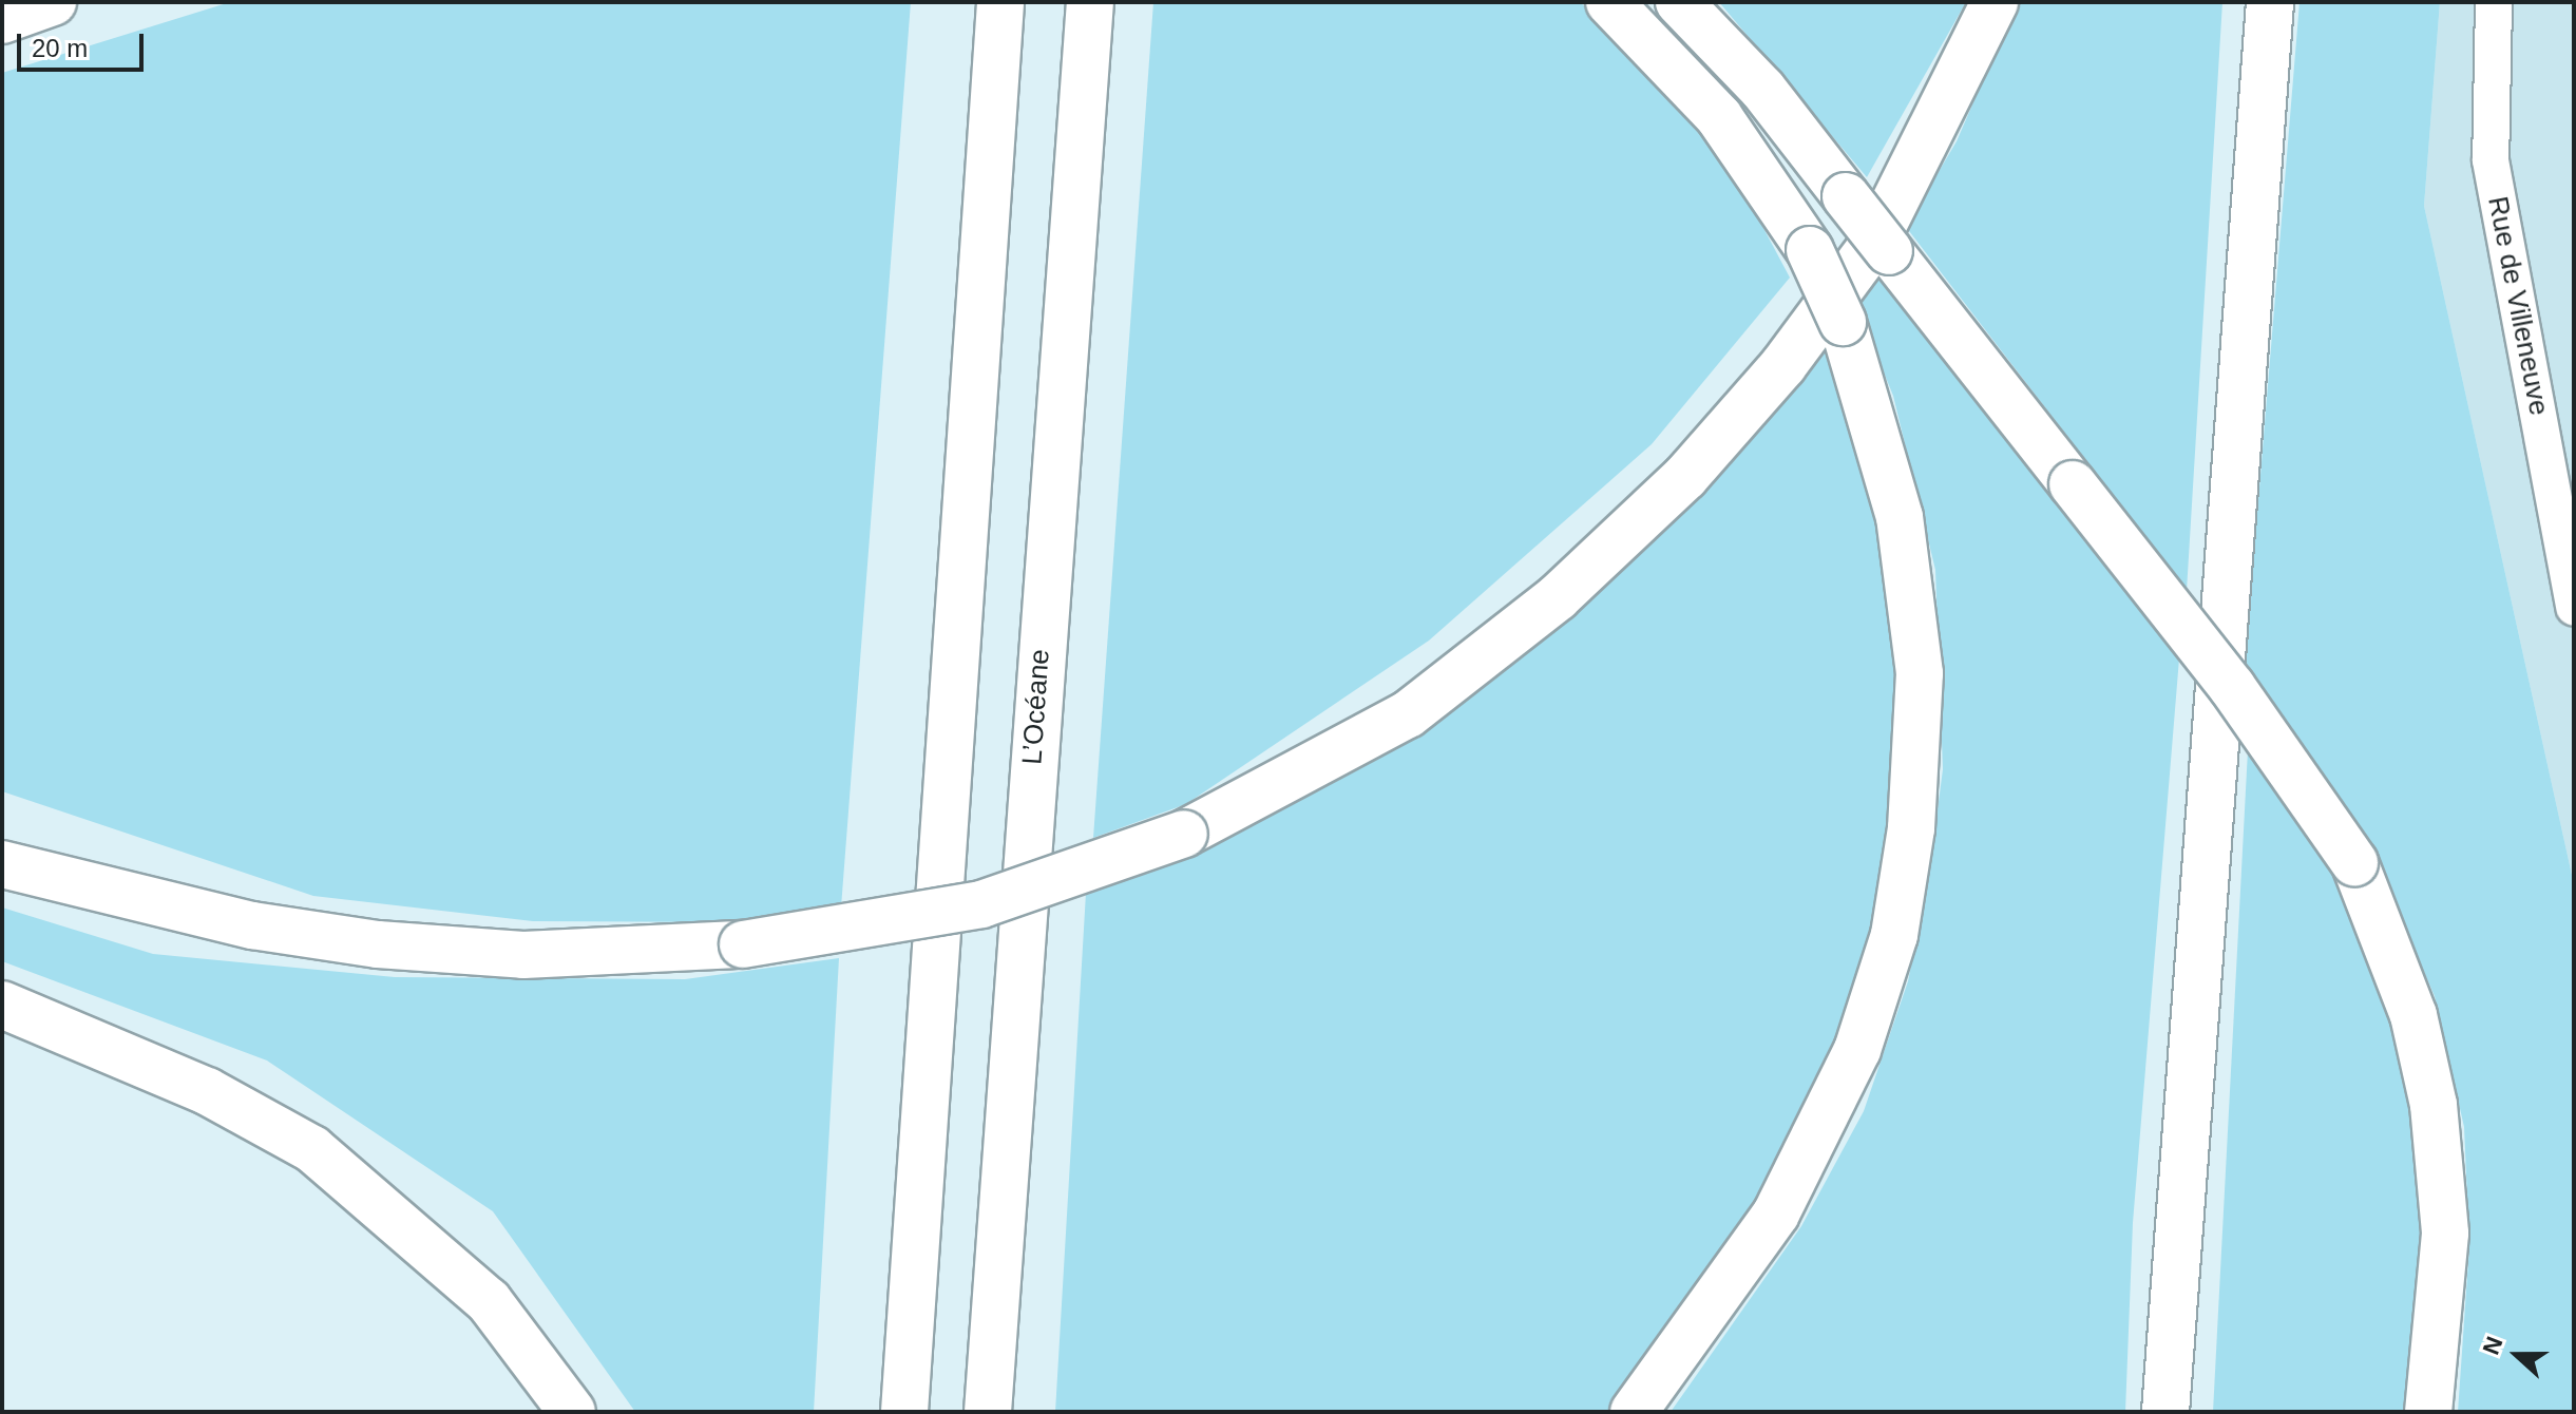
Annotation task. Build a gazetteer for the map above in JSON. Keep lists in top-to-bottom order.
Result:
{
  "streets": {
    "highway": ["L’Océane"],
    "street": ["Rue de Villeneuve"]
  },
  "scale_bar": "20 m",
  "north": "left"
}
